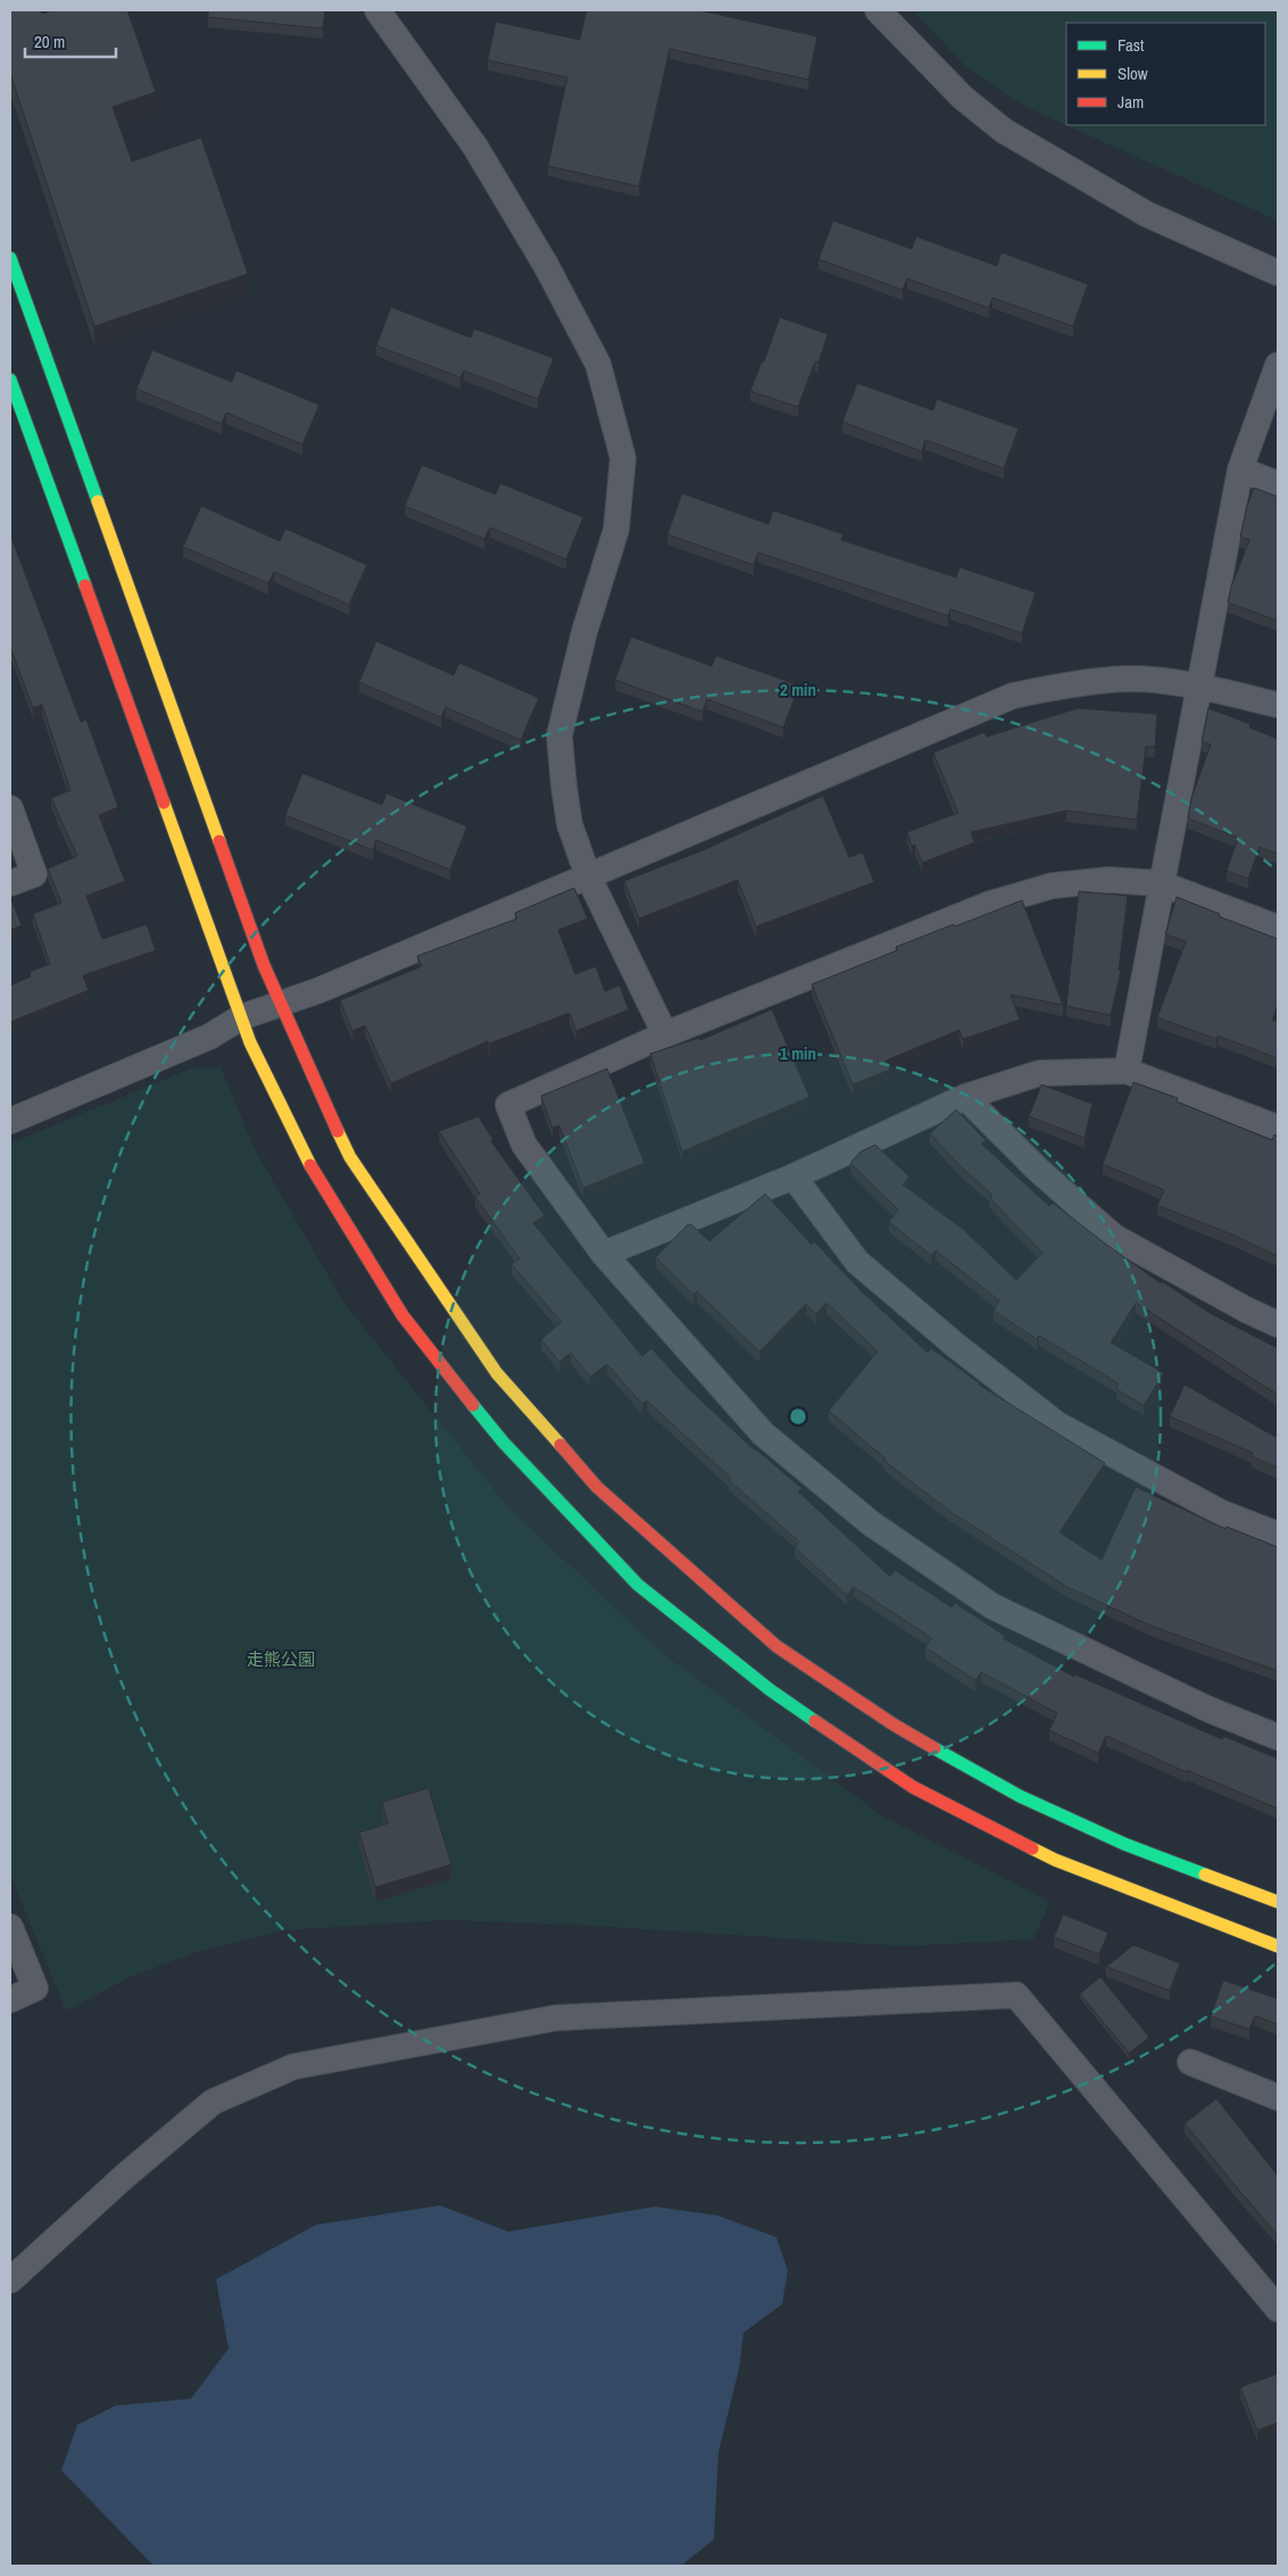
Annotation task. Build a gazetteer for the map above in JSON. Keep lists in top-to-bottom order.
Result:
{
  "parks": ["走熊公園"],
  "legend": ["Fast", "Slow", "Jam"],
  "scale_bar": "20 m",
  "rings": ["2 min", "1 min"]
}
